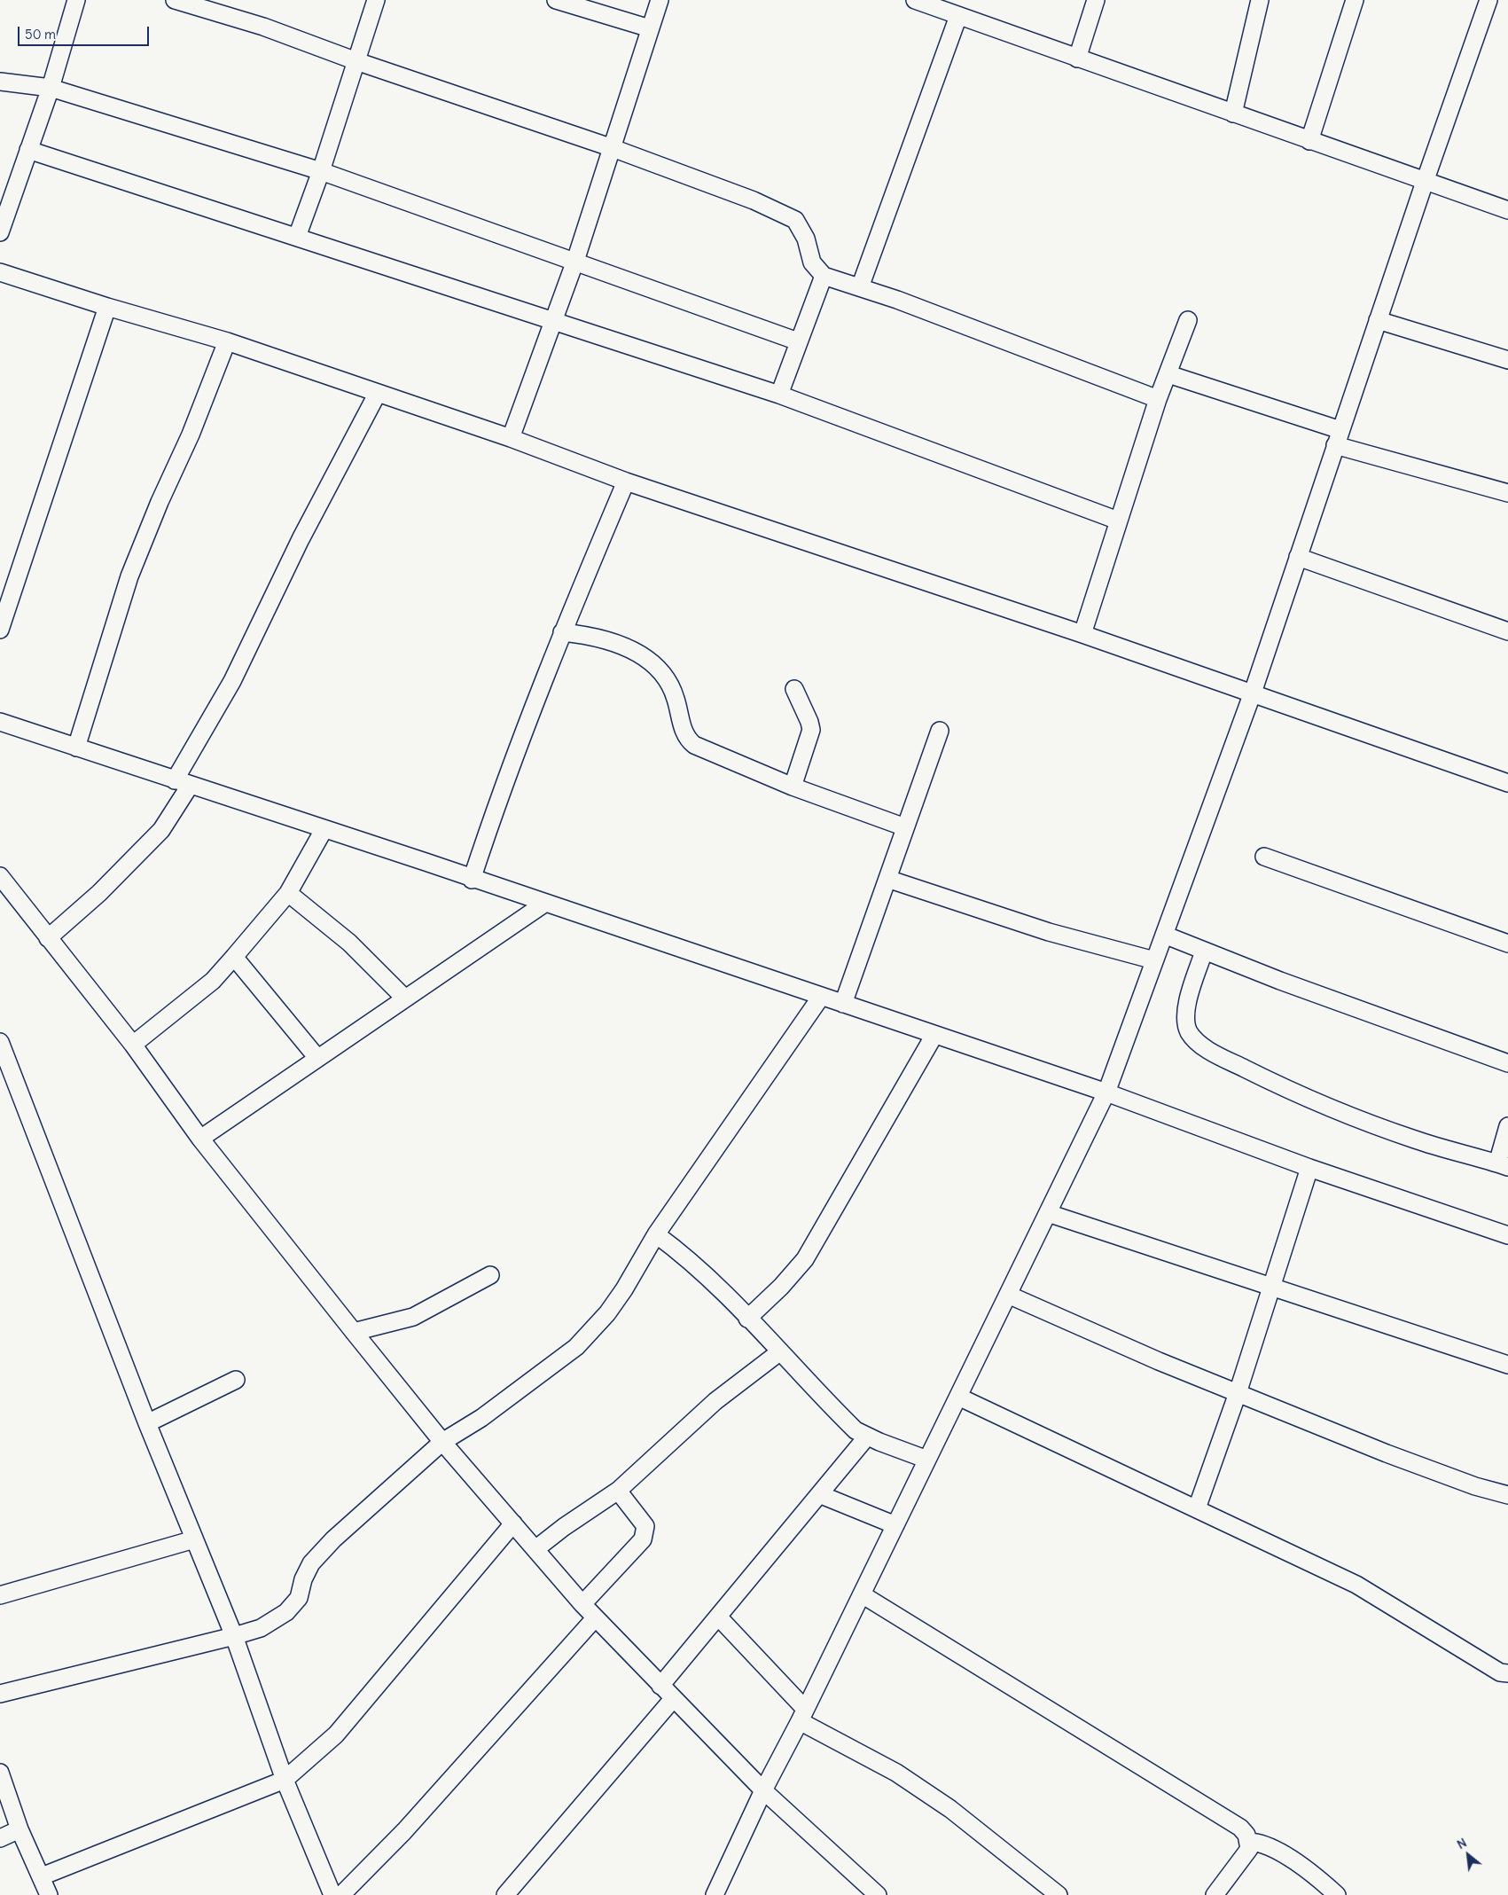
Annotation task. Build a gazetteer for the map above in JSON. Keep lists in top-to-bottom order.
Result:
{
  "scale_bar": "50 m",
  "north": "top left"
}
